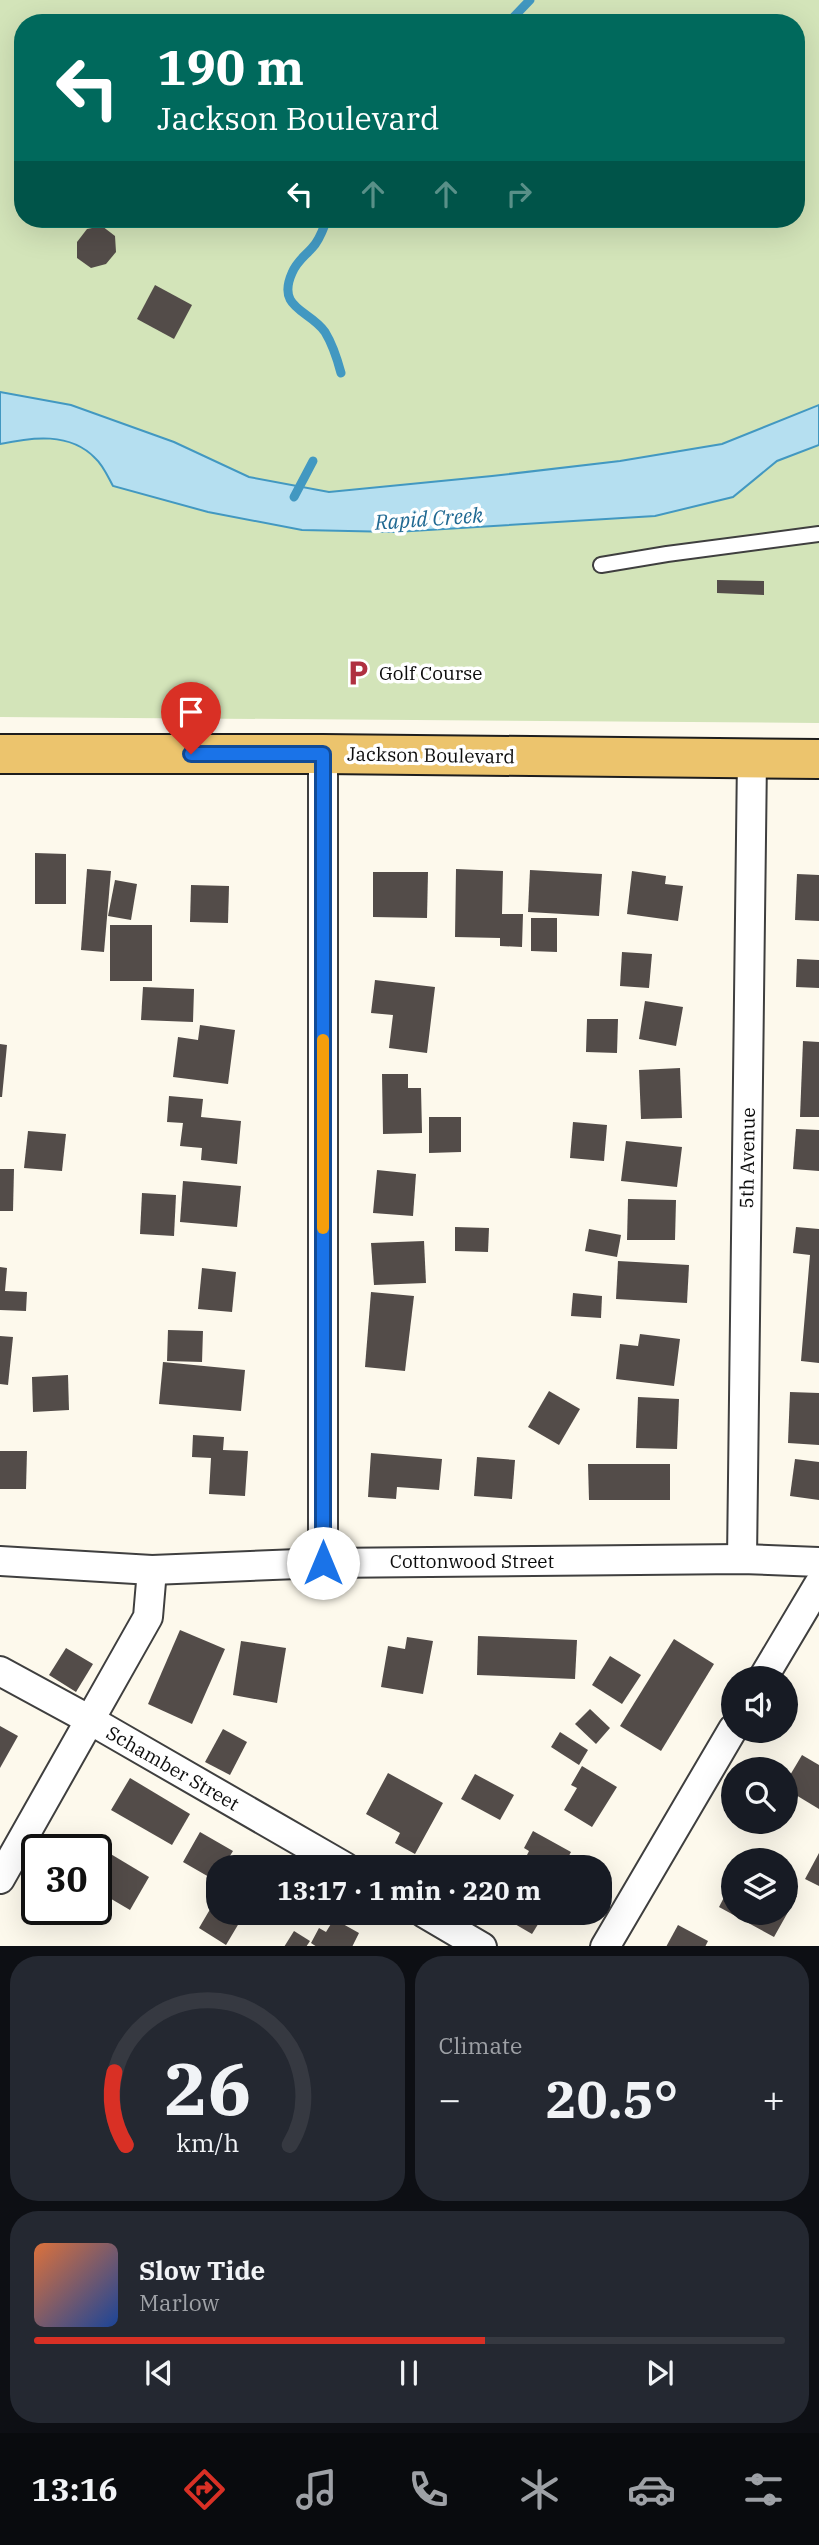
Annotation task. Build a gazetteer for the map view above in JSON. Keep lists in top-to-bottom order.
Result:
{
  "streets": {
    "main road": ["Jackson Boulevard"],
    "street": ["5th Avenue", "Cottonwood Street", "Schamber Street"]
  },
  "crossings": [
    ["Jackson Boulevard", "5th Avenue"],
    ["5th Avenue", "Cottonwood Street"]
  ],
  "water": ["Rapid Creek"],
  "places": {
    "parking": ["Golf Course"]
  },
  "page": {
    "turn": ["190 m", "Jackson Boulevard"],
    "limit": "30",
    "trip": "13:17 · 1 min · 220 m",
    "tile": "Climate",
    "heat": ["−", "20.5°", "+"],
    "song": ["Slow Tide", "Marlow"],
    "tabs": "13:16",
    "gauge": ["26", "km/h"]
  }
}
